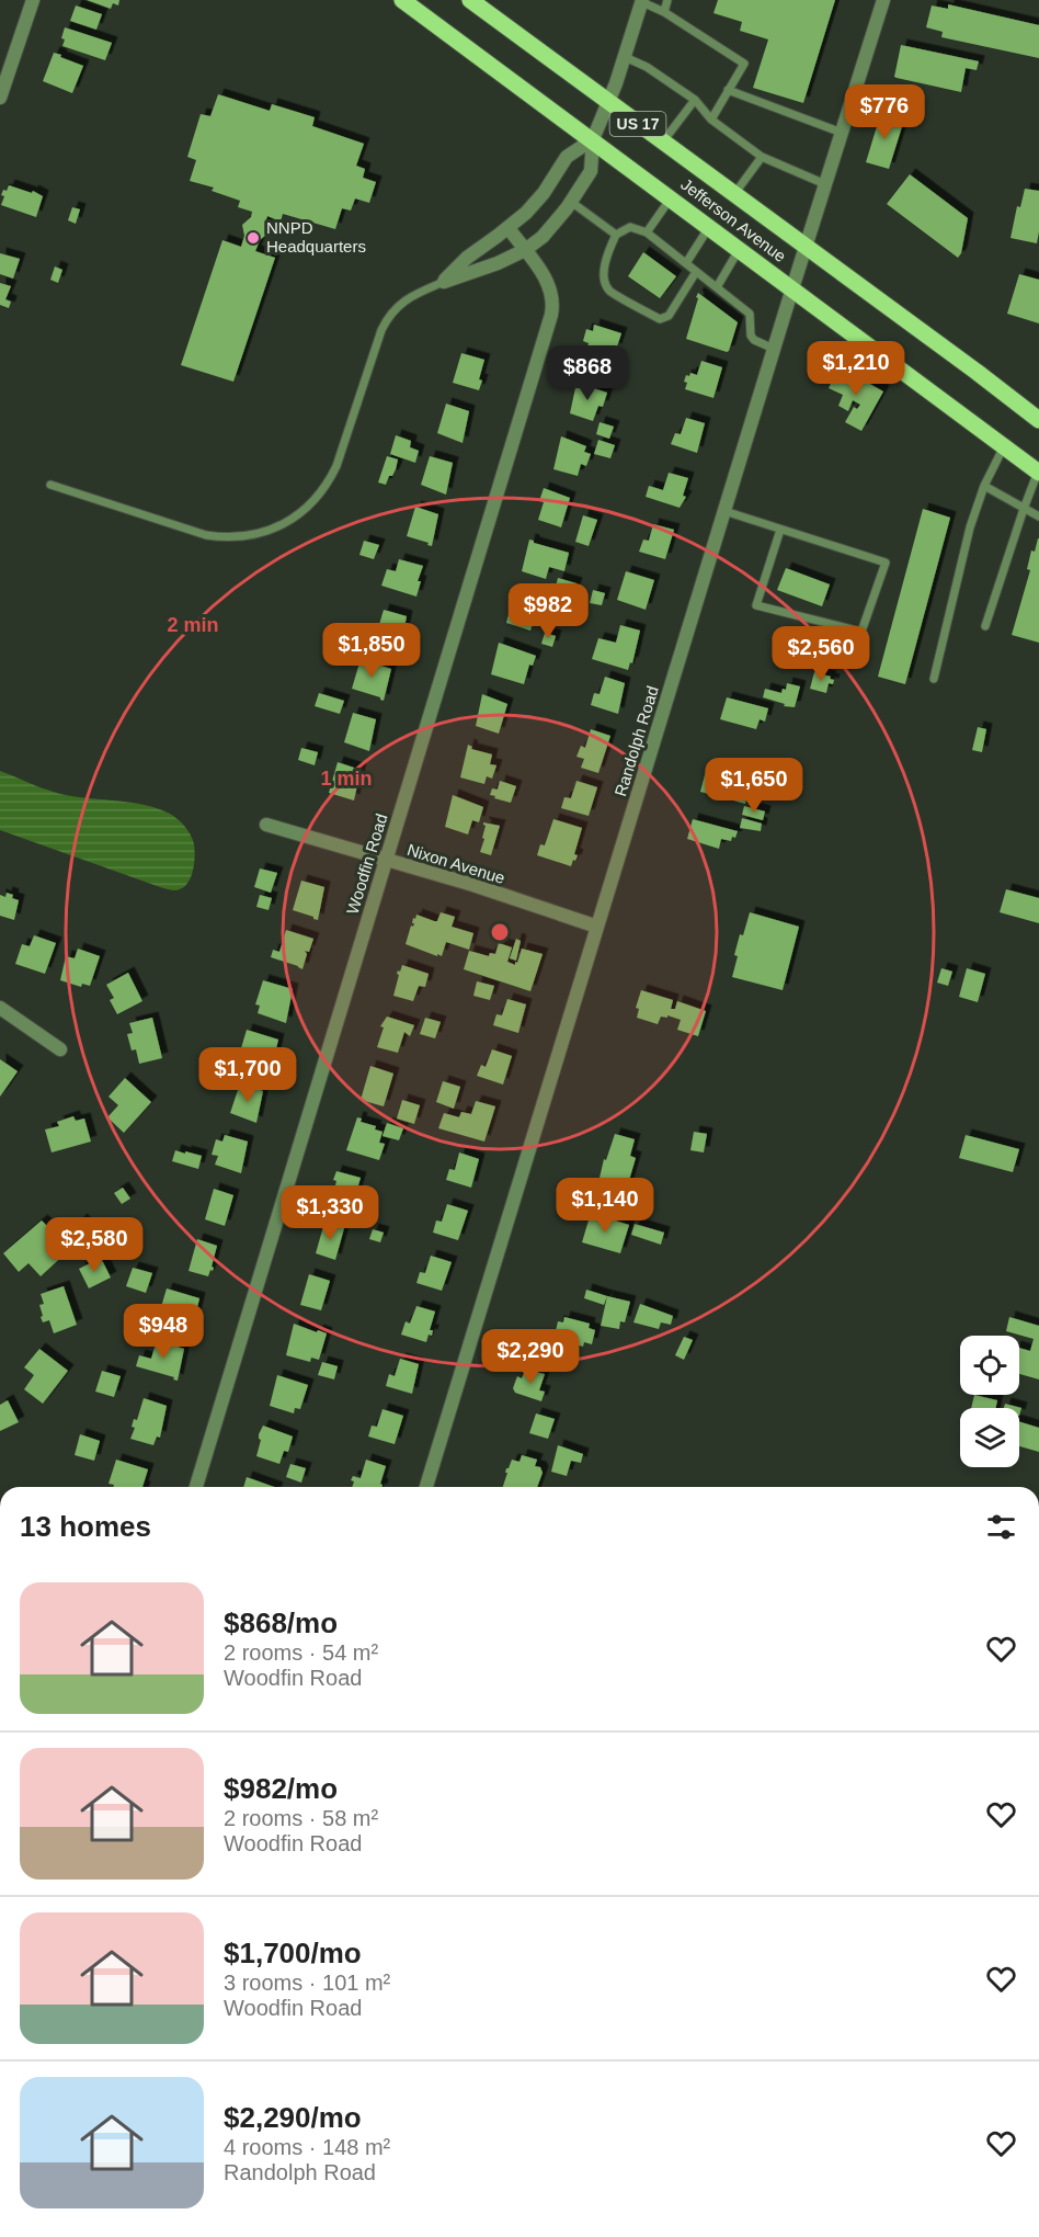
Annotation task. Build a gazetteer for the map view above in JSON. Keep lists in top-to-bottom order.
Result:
{
  "streets": {
    "main road": ["US 17", "Jefferson Avenue"],
    "street": ["Randolph Road", "Woodfin Road", "Nixon Avenue"]
  },
  "crossings": [
    ["Jefferson Avenue", "Randolph Road"],
    ["Randolph Road", "Nixon Avenue"],
    ["Woodfin Road", "Nixon Avenue"]
  ],
  "places": ["NNPD Headquarters"],
  "page": {
    "price": [
      "$776",
      "$1,210",
      "$868",
      "$982",
      "$1,850",
      "$2,560",
      "$1,650",
      "$1,700",
      "$1,140",
      "$1,330",
      "$2,580",
      "$948",
      "$2,290"
    ],
    "heading": "13 homes",
    "list": [
      {
        "name": "$868/mo",
        "note": "2 rooms · 54 m² · Woodfin Road"
      },
      {
        "name": "$982/mo",
        "note": "2 rooms · 58 m² · Woodfin Road"
      },
      {
        "name": "$1,700/mo",
        "note": "3 rooms · 101 m² · Woodfin Road"
      },
      {
        "name": "$2,290/mo",
        "note": "4 rooms · 148 m² · Randolph Road"
      }
    ]
  },
  "rings": ["2 min", "1 min"]
}
